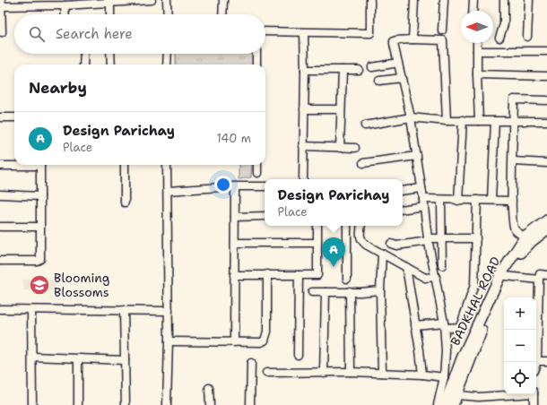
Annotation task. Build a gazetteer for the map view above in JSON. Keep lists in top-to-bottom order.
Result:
{
  "streets": {
    "street": ["BADKHAL ROAD"]
  },
  "places": {
    "school or university": ["Blooming Blossoms"]
  },
  "north": "left",
  "page": {
    "search": "Search here",
    "heading": "Nearby",
    "list": [
      {
        "mark": "A",
        "name": "Design Parichay",
        "note": "Place",
        "value": "140 m"
      }
    ],
    "popup": ["Design Parichay", "Place"],
    "pins": "A",
    "map_buttons": ["+", "−"]
  }
}
